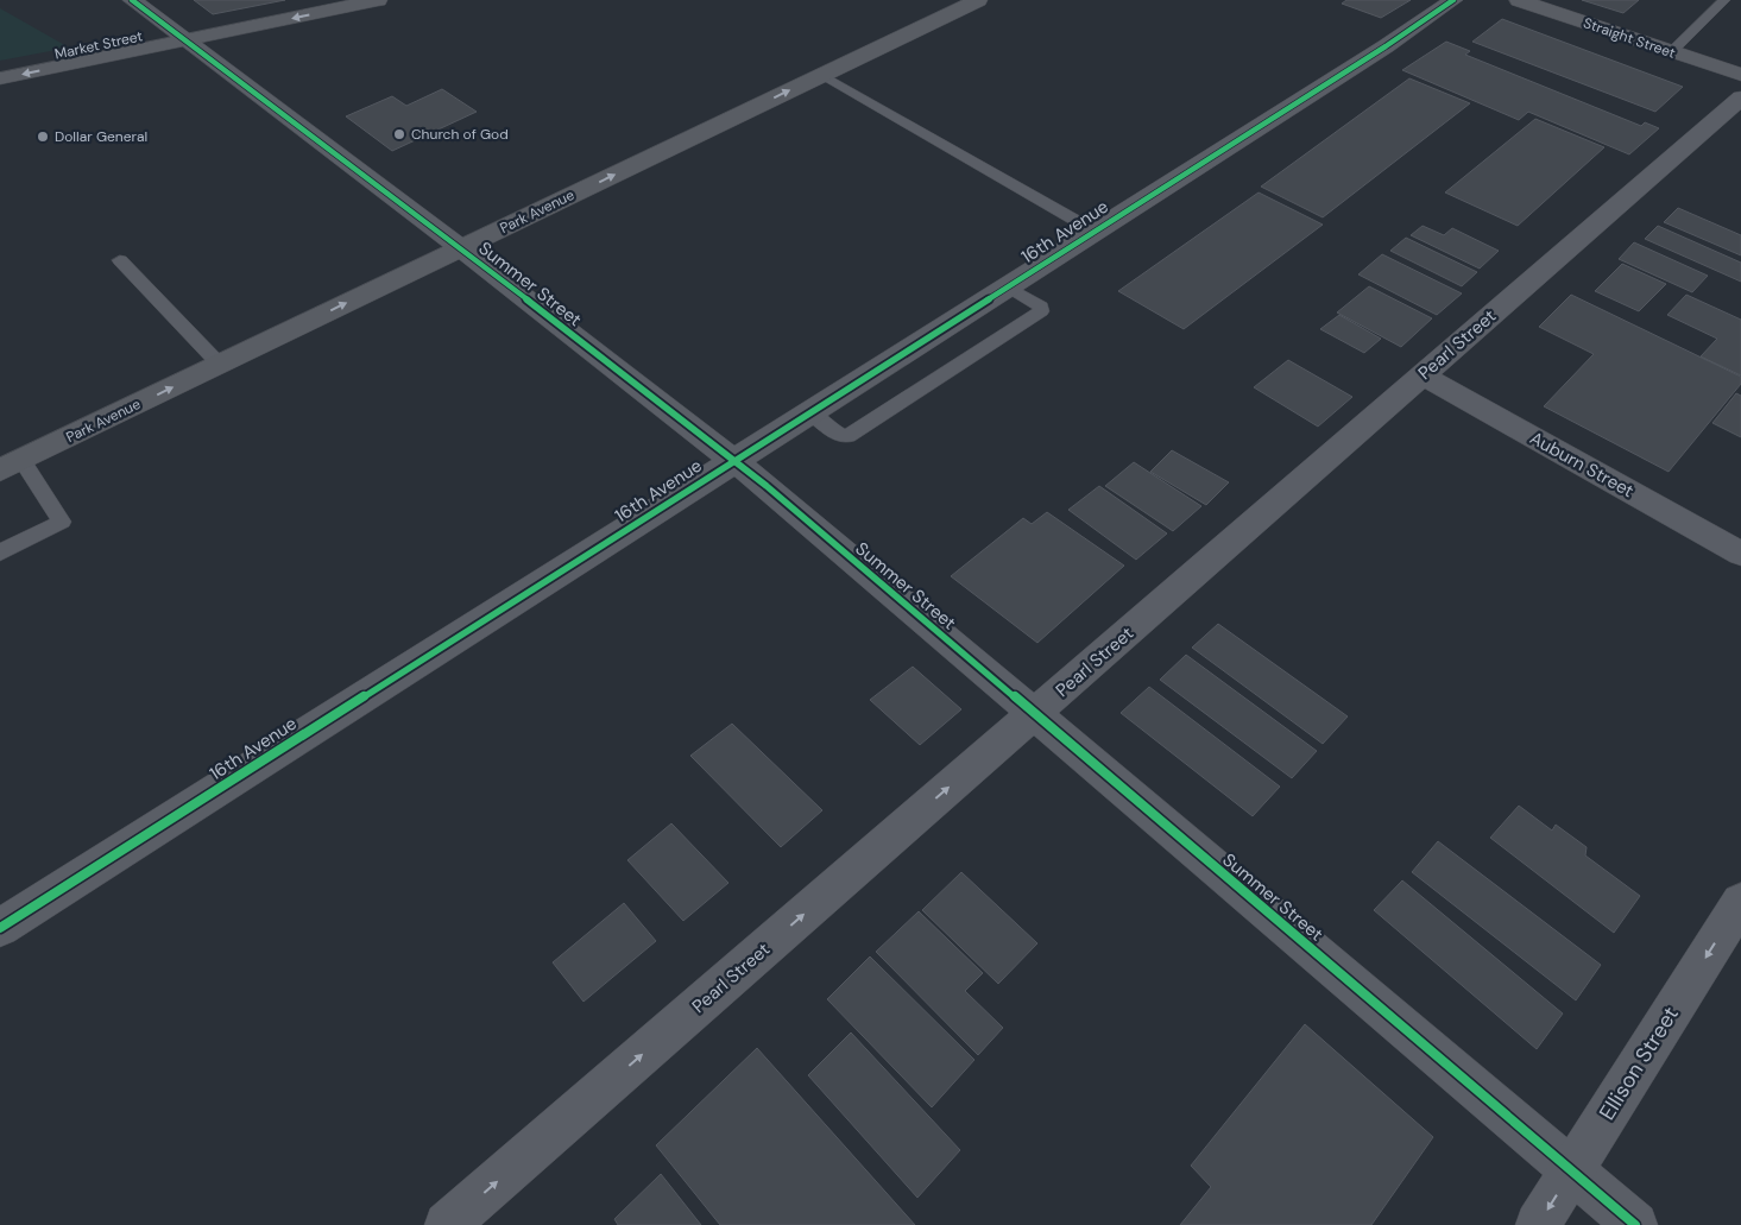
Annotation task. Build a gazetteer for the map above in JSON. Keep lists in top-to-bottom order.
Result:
{
  "streets": {
    "main road": ["Straight Street", "Market Street", "Park Avenue"],
    "street": [
      "16th Avenue",
      "Summer Street",
      "Pearl Street",
      "Auburn Street",
      "Ellison Street"
    ]
  },
  "crossings": [
    ["Market Street", "Summer Street"],
    ["Park Avenue", "Summer Street"],
    ["16th Avenue", "Summer Street"],
    ["Summer Street", "Pearl Street"],
    ["Summer Street", "Ellison Street"],
    ["Pearl Street", "Auburn Street"]
  ],
  "one_way": [
    "Market Street",
    "Park Avenue",
    "Pearl Street",
    "Ellison Street"
  ],
  "places": ["Church of God", "Dollar General"]
}
